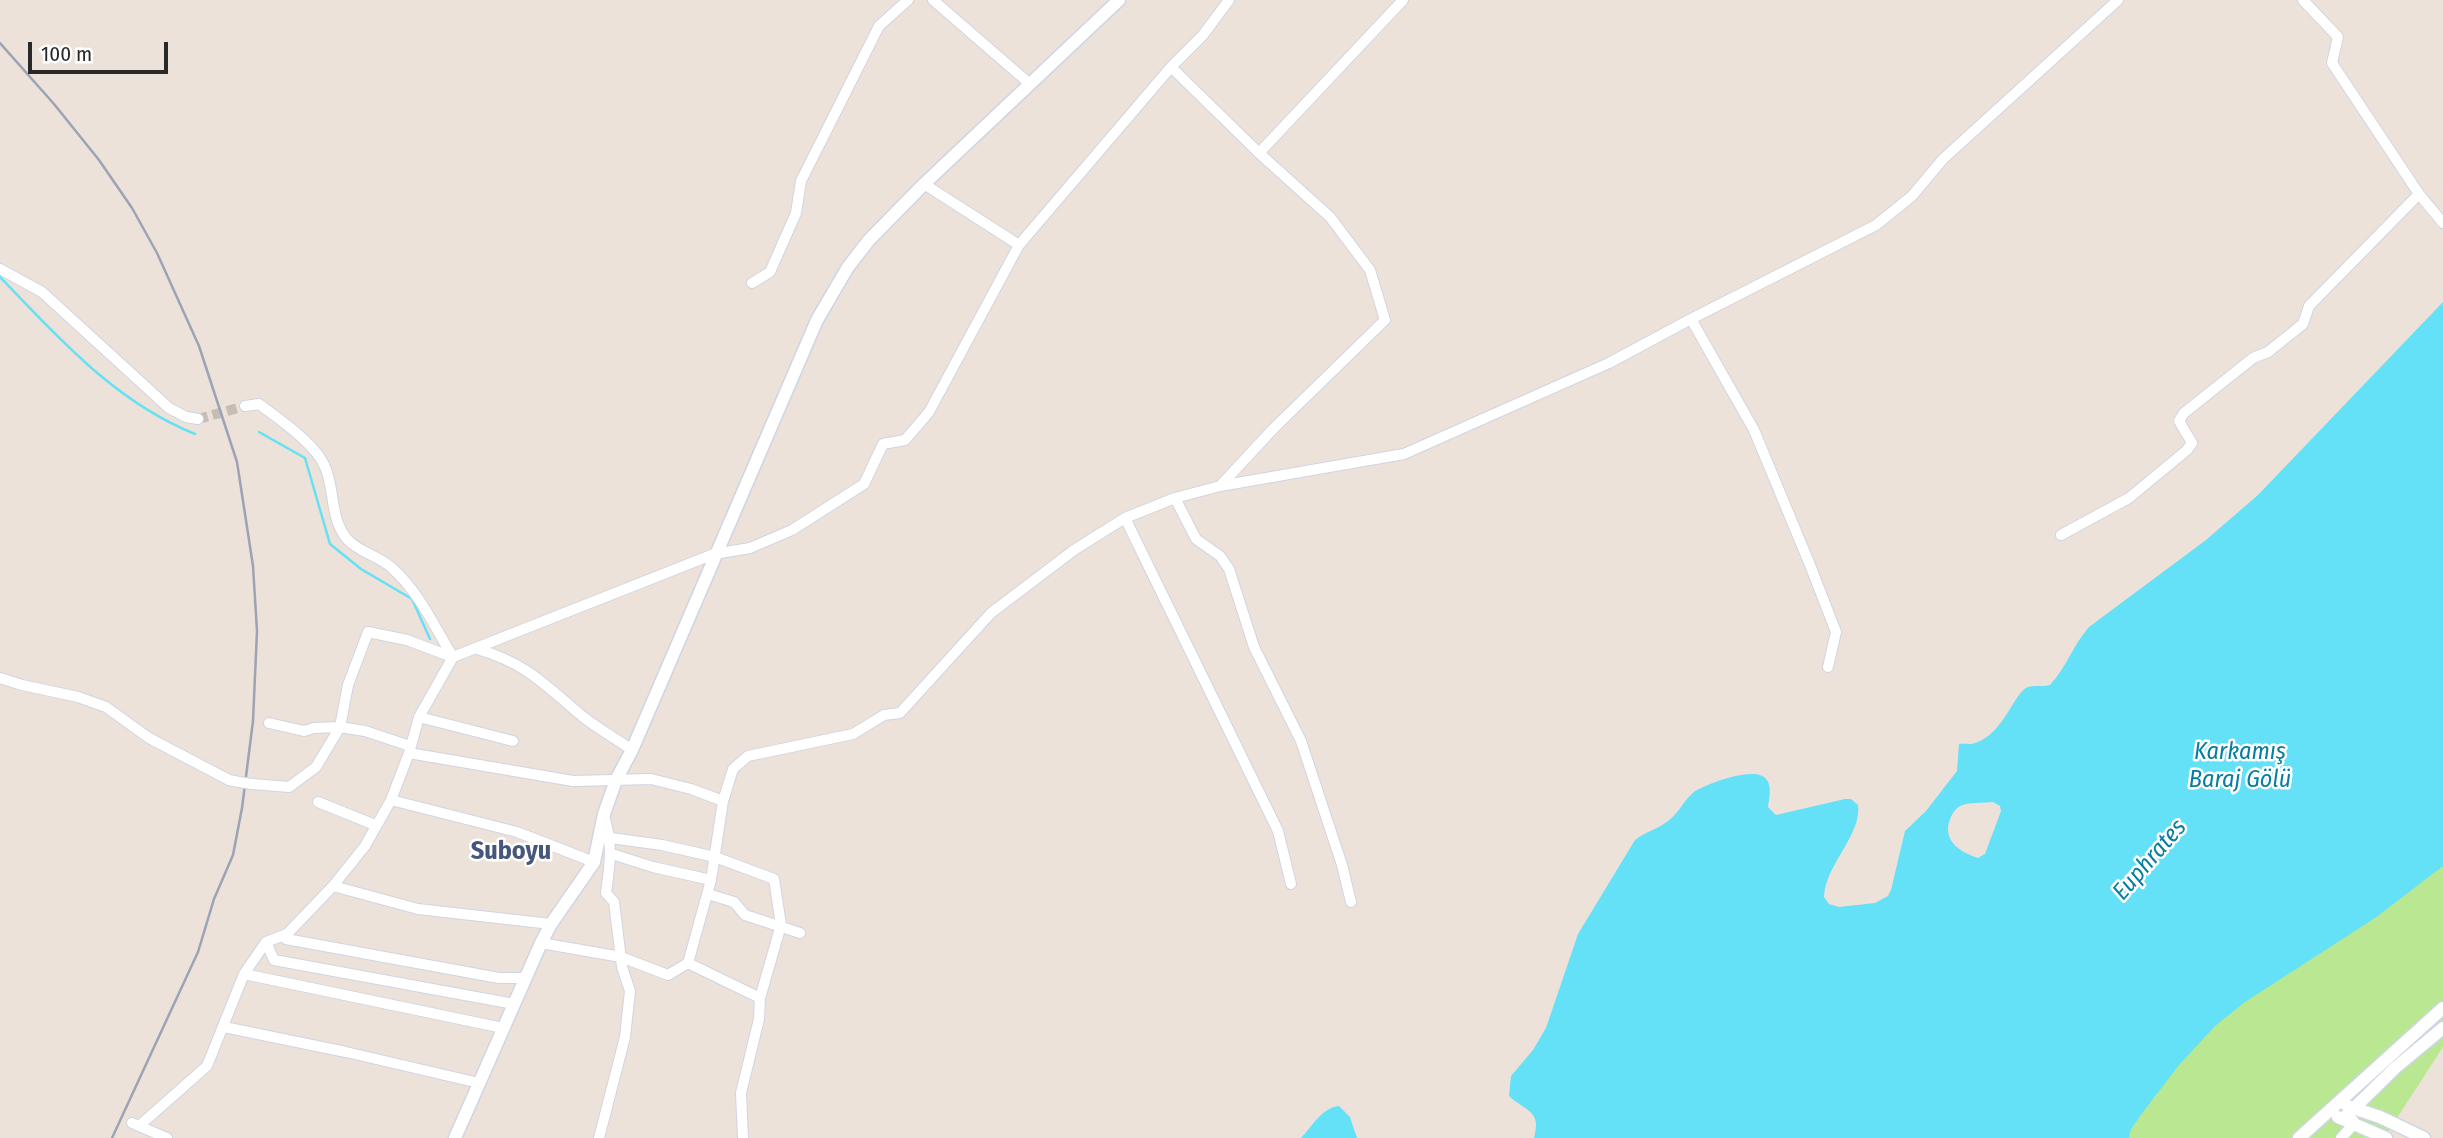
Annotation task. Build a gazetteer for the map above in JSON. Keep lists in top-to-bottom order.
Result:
{
  "districts": ["Suboyu"],
  "water": ["Karkamış Baraj Gölü", "Euphrates"],
  "scale_bar": "100 m"
}
